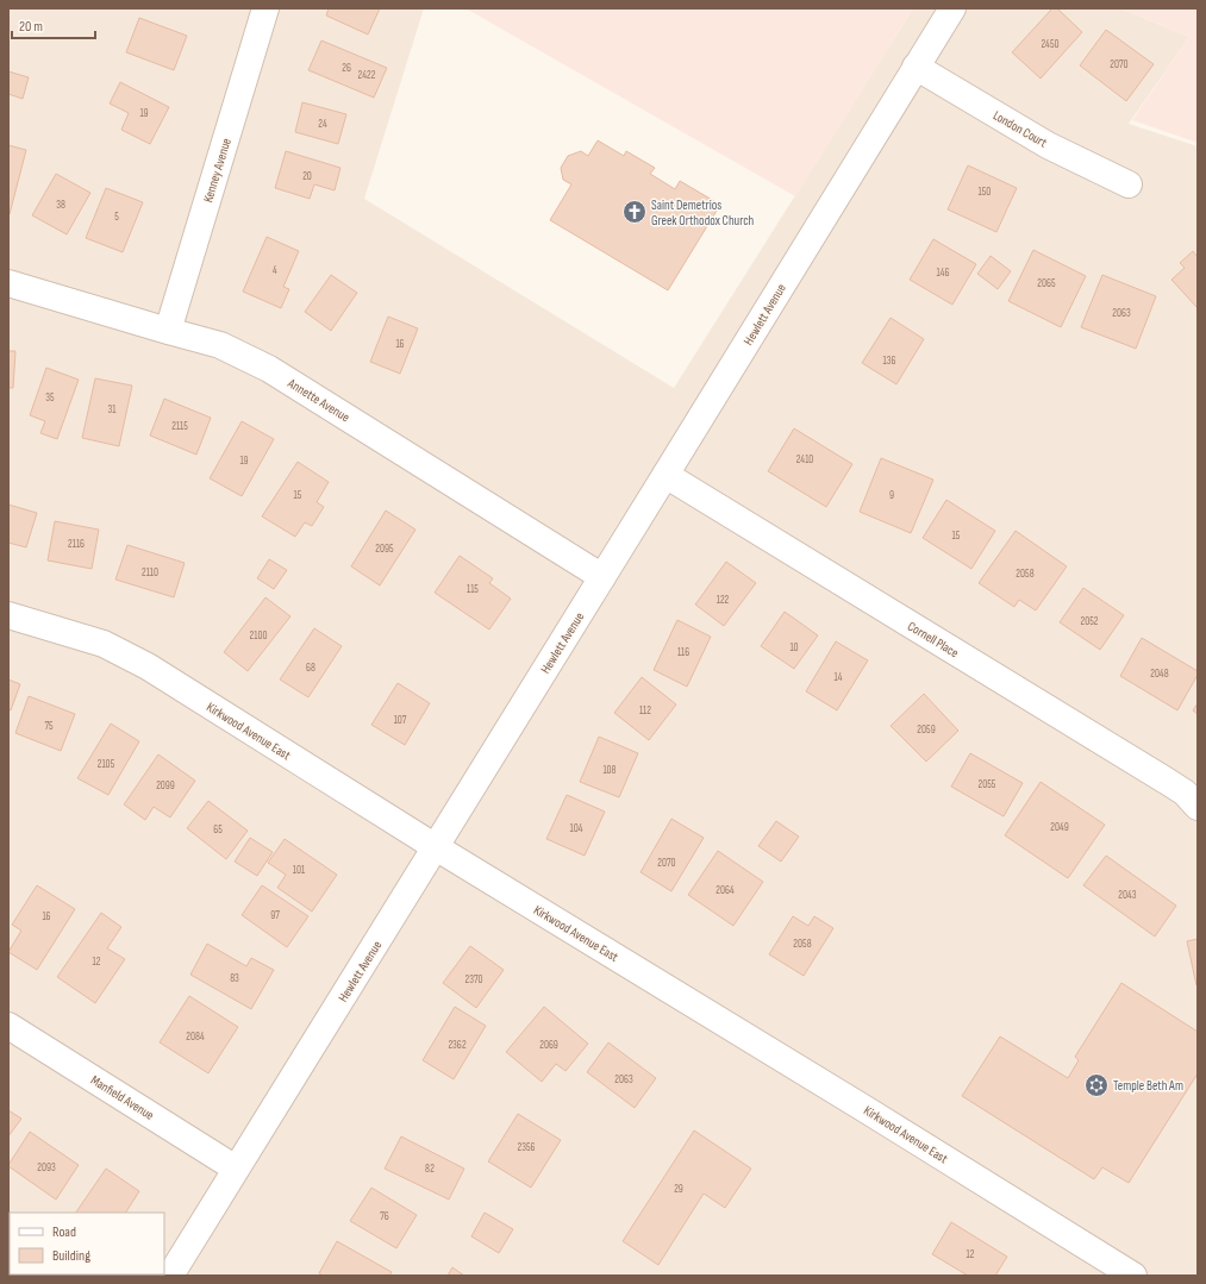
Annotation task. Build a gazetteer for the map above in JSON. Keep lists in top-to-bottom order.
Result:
{
  "streets": {
    "street": [
      "London Court",
      "Kenney Avenue",
      "Hewlett Avenue",
      "Annette Avenue",
      "Cornell Place",
      "Kirkwood Avenue East",
      "Manfield Avenue"
    ]
  },
  "crossings": [
    ["London Court", "Hewlett Avenue"],
    ["Kenney Avenue", "Annette Avenue"],
    ["Hewlett Avenue", "Annette Avenue"],
    ["Hewlett Avenue", "Cornell Place"],
    ["Hewlett Avenue", "Kirkwood Avenue East"],
    ["Hewlett Avenue", "Manfield Avenue"]
  ],
  "places": {
    "church": ["Saint Demetrios Greek Orthodox Church"],
    "synagogue": ["Temple Beth Am"]
  },
  "house_numbers": [
    "2450",
    "2070",
    "26",
    "2422",
    "19",
    "24",
    "20",
    "150",
    "38",
    "5",
    "4",
    "146",
    "2065",
    "2063",
    "16",
    "136",
    "35",
    "31",
    "2115",
    "2410",
    "19",
    "15",
    "9",
    "15",
    "2116",
    "2095",
    "2110",
    "2058",
    "115",
    "122",
    "2052",
    "2100",
    "10",
    "116",
    "68",
    "2048",
    "14",
    "112",
    "107",
    "75",
    "2059",
    "2105",
    "108",
    "2055",
    "2099",
    "2049",
    "104",
    "65",
    "2070",
    "101",
    "2064",
    "2043",
    "97",
    "16",
    "2058",
    "12",
    "83",
    "2370",
    "2084",
    "2362",
    "2069",
    "2063",
    "2356",
    "2093",
    "82",
    "29",
    "76",
    "12"
  ],
  "legend": ["Road", "Building"],
  "scale_bar": "20 m"
}
